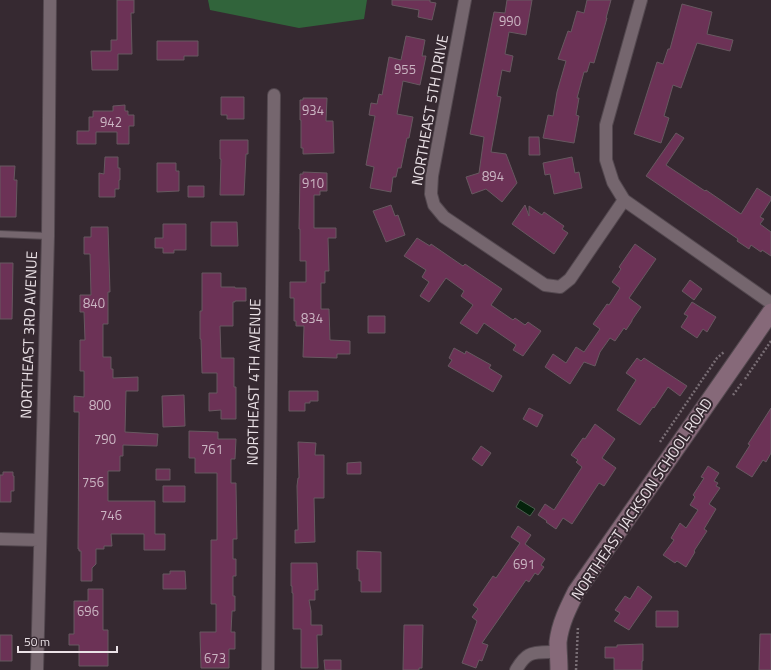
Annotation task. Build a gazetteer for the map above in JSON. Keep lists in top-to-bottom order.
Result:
{
  "streets": {
    "street": [
      "NORTHEAST 5TH DRIVE",
      "NORTHEAST 3RD AVENUE",
      "NORTHEAST 4TH AVENUE",
      "NORTHEAST JACKSON SCHOOL ROAD"
    ]
  },
  "house_numbers": [
    "990",
    "955",
    "934",
    "942",
    "894",
    "910",
    "840",
    "834",
    "800",
    "790",
    "761",
    "756",
    "746",
    "691",
    "696",
    "673"
  ],
  "scale_bar": "50 m"
}
